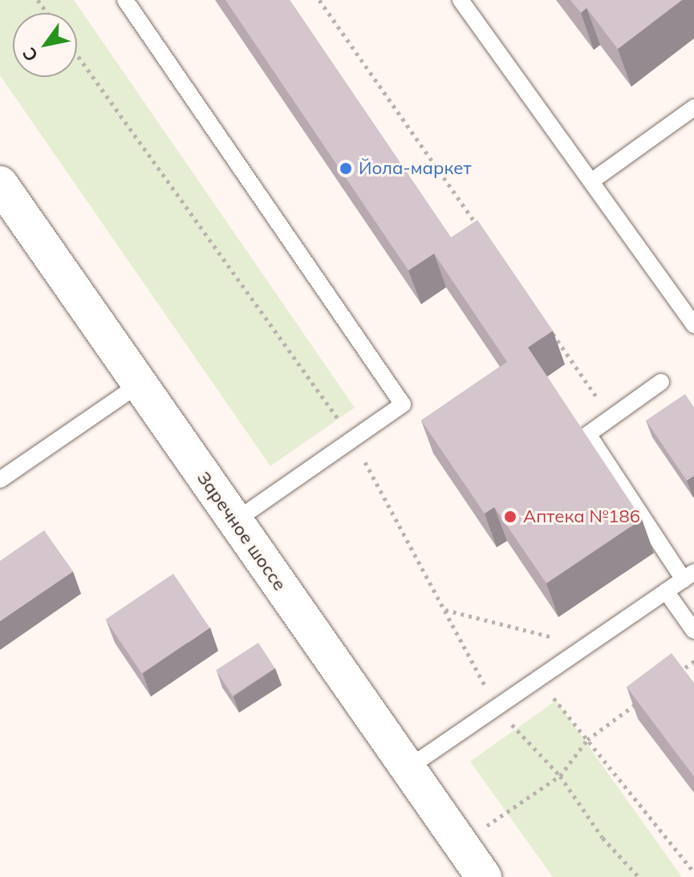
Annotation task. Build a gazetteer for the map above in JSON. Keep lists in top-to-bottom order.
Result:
{
  "streets": {
    "main road": ["Заречное шоссе"]
  },
  "places": ["Йола-маркет", "Аптека №186"],
  "north": "bottom left"
}
